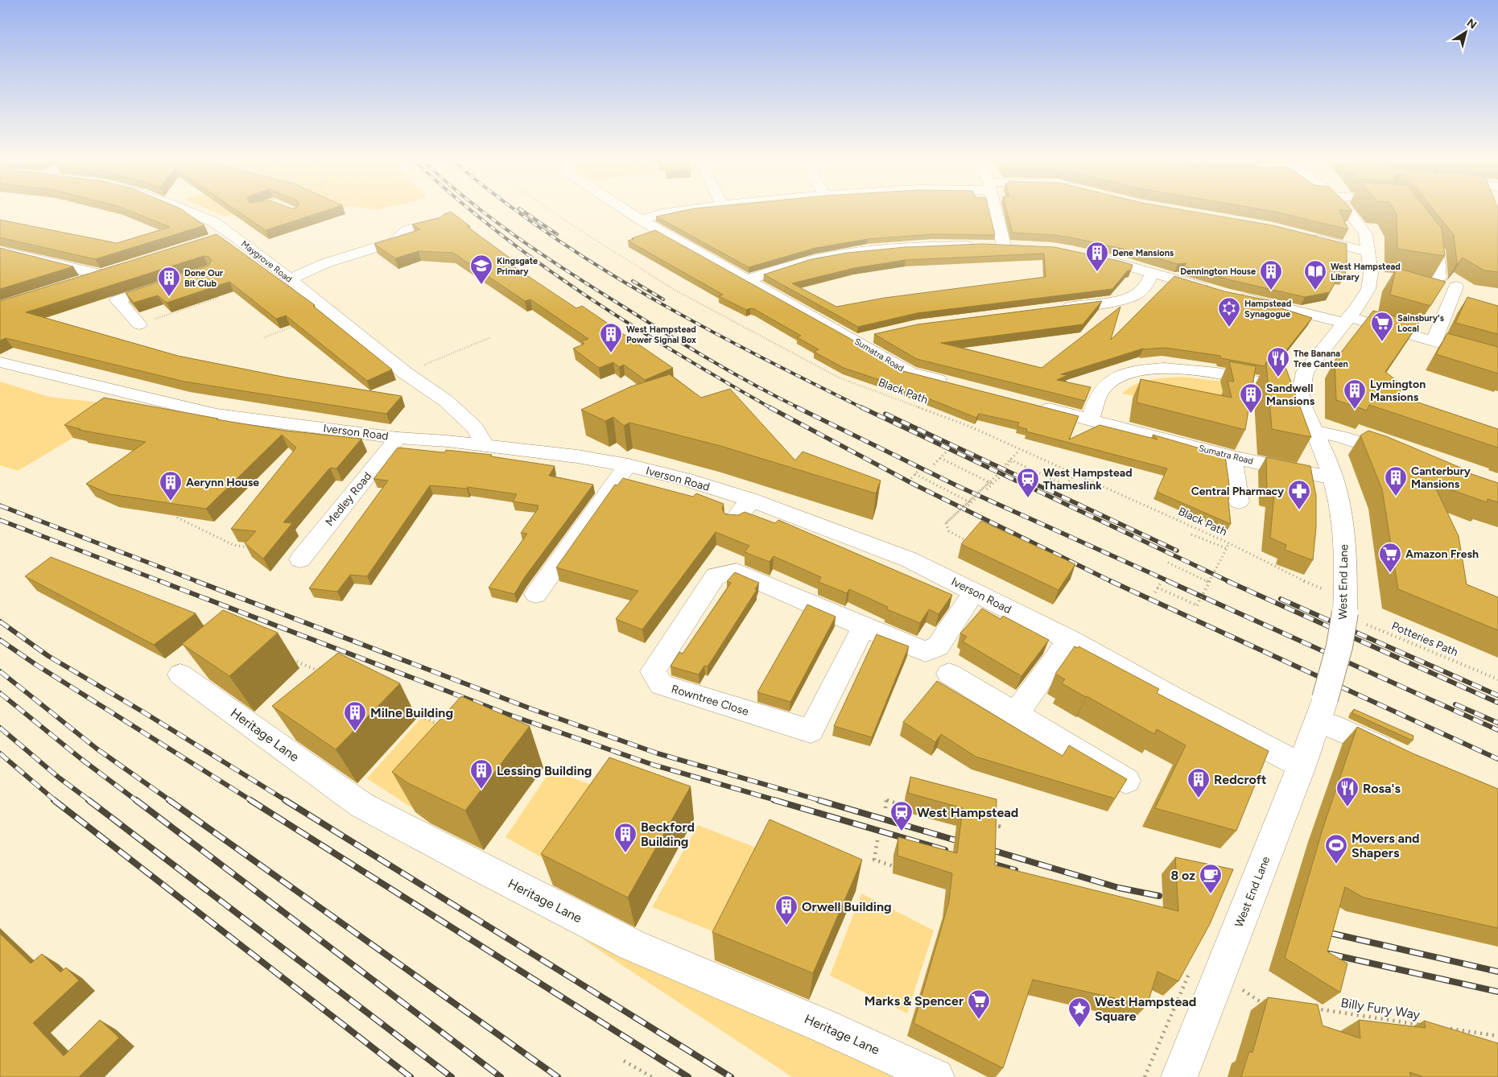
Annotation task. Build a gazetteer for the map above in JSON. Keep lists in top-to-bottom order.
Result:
{
  "streets": {
    "street": [
      "Maygrove Road",
      "Sumatra Road",
      "Iverson Road",
      "Medley Road",
      "West End Lane",
      "Rowntree Close",
      "Heritage Lane"
    ],
    "path": ["Black Path", "Potteries Path", "Billy Fury Way"]
  },
  "crossings": [
    ["Maygrove Road", "Iverson Road"],
    ["Sumatra Road", "West End Lane"],
    ["Black Path", "West End Lane"],
    ["Black Path", "Potteries Path"],
    ["Iverson Road", "Medley Road"],
    ["Iverson Road", "West End Lane"],
    ["Iverson Road", "Rowntree Close"],
    ["West End Lane", "Potteries Path"]
  ],
  "places": {
    "building": [
      "Dene Mansions",
      "Dennington House",
      "Done Our Bit Club",
      "West Hampstead Power Signal Box",
      "Lymington Mansions",
      "Sandwell Mansions",
      "Canterbury Mansions",
      "Aerynn House",
      "Milne Building",
      "Lessing Building",
      "Redcroft",
      "Beckford Building",
      "Orwell Building"
    ],
    "school or university": ["Kingsgate Primary"],
    "library": ["West Hampstead Library"],
    "synagogue": ["Hampstead Synagogue"],
    "supermarket": ["Sainsbury's Local", "Amazon Fresh", "Marks & Spencer"],
    "restaurant": ["The Banana Tree Canteen", "Rosa's"],
    "station": ["West Hampstead Thameslink", "West Hampstead"],
    "pharmacy": ["Central Pharmacy"],
    "sports": ["Movers and Shapers"],
    "cafe": ["8 oz"],
    "place": ["West Hampstead Square"]
  },
  "north": "top right"
}
